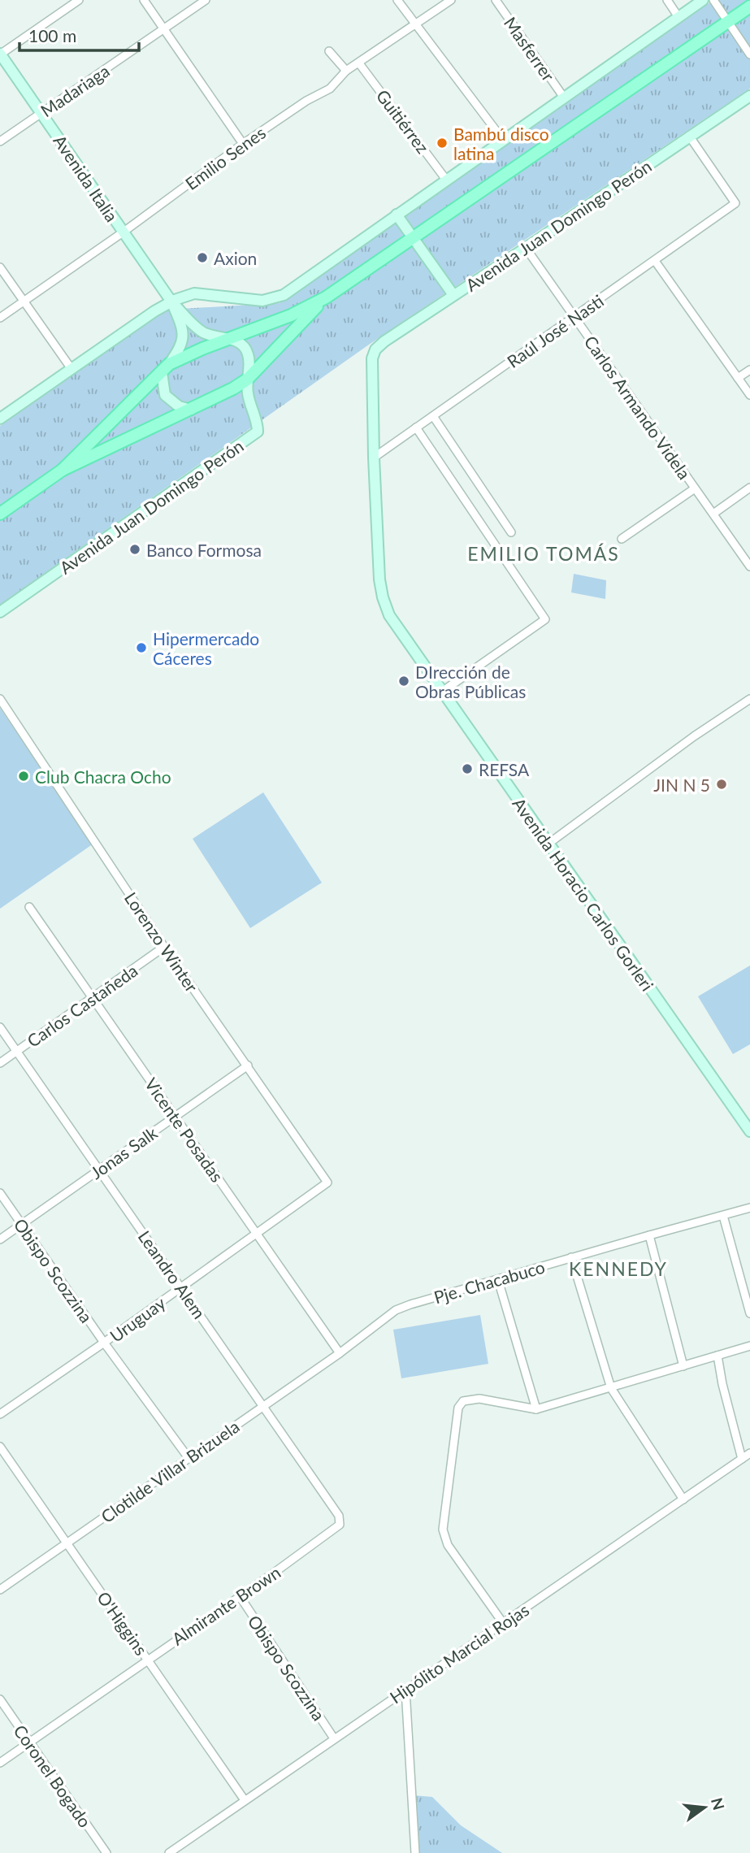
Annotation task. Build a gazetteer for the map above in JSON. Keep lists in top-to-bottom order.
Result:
{
  "streets": {
    "main road": ["Avenida Italia", "Avenida Juan Domingo Perón", "Avenida Horacio Carlos Gorleri"],
    "street": [
      "Masferrer",
      "Madariaga",
      "Guitiérrez",
      "Emilio Senes",
      "Raúl José Nasti",
      "Carlos Armando Videla",
      "Lorenzo Winter",
      "Carlos Castañeda",
      "Vicente Posadas",
      "Jonas Salk",
      "Obispo Scozzina",
      "Leandro Alem",
      "Pje. Chacabuco",
      "Uruguay",
      "Clotilde Villar Brizuela",
      "Almirante Brown",
      "O'Higgins",
      "Hipólito Marcial Rojas",
      "Coronel Bogado"
    ]
  },
  "crossings": [
    ["Madariaga", "Avenida Italia"],
    ["Guitiérrez", "Emilio Senes"],
    ["Emilio Senes", "Avenida Italia"],
    ["Avenida Juan Domingo Perón", "Raúl José Nasti"],
    ["Avenida Juan Domingo Perón", "Carlos Armando Videla"],
    ["Avenida Juan Domingo Perón", "Avenida Horacio Carlos Gorleri"],
    ["Raúl José Nasti", "Carlos Armando Videla"],
    ["Raúl José Nasti", "Avenida Horacio Carlos Gorleri"],
    ["Lorenzo Winter", "Carlos Castañeda"],
    ["Lorenzo Winter", "Jonas Salk"],
    ["Lorenzo Winter", "Uruguay"],
    ["Carlos Castañeda", "Vicente Posadas"],
    ["Carlos Castañeda", "Leandro Alem"],
    ["Vicente Posadas", "Jonas Salk"],
    ["Vicente Posadas", "Pje. Chacabuco"],
    ["Vicente Posadas", "Uruguay"],
    ["Vicente Posadas", "Clotilde Villar Brizuela"],
    ["Jonas Salk", "Obispo Scozzina"],
    ["Jonas Salk", "Leandro Alem"],
    ["Obispo Scozzina", "Uruguay"],
    ["Obispo Scozzina", "Clotilde Villar Brizuela"],
    ["Obispo Scozzina", "Almirante Brown"],
    ["Obispo Scozzina", "Hipólito Marcial Rojas"],
    ["Leandro Alem", "Uruguay"],
    ["Leandro Alem", "Clotilde Villar Brizuela"],
    ["Leandro Alem", "Almirante Brown"],
    ["Pje. Chacabuco", "Clotilde Villar Brizuela"],
    ["Clotilde Villar Brizuela", "O'Higgins"],
    ["Almirante Brown", "O'Higgins"],
    ["Almirante Brown", "Coronel Bogado"],
    ["O'Higgins", "Hipólito Marcial Rojas"]
  ],
  "districts": ["EMILIO TOMÁS", "KENNEDY"],
  "places": [
    "Bambú disco latina",
    "Axion",
    "Banco Formosa",
    "Hipermercado Cáceres",
    "DIrección de Obras Públicas",
    "REFSA",
    "Club Chacra Ocho",
    "JIN N 5"
  ],
  "scale_bar": "100 m",
  "north": "right"
}
